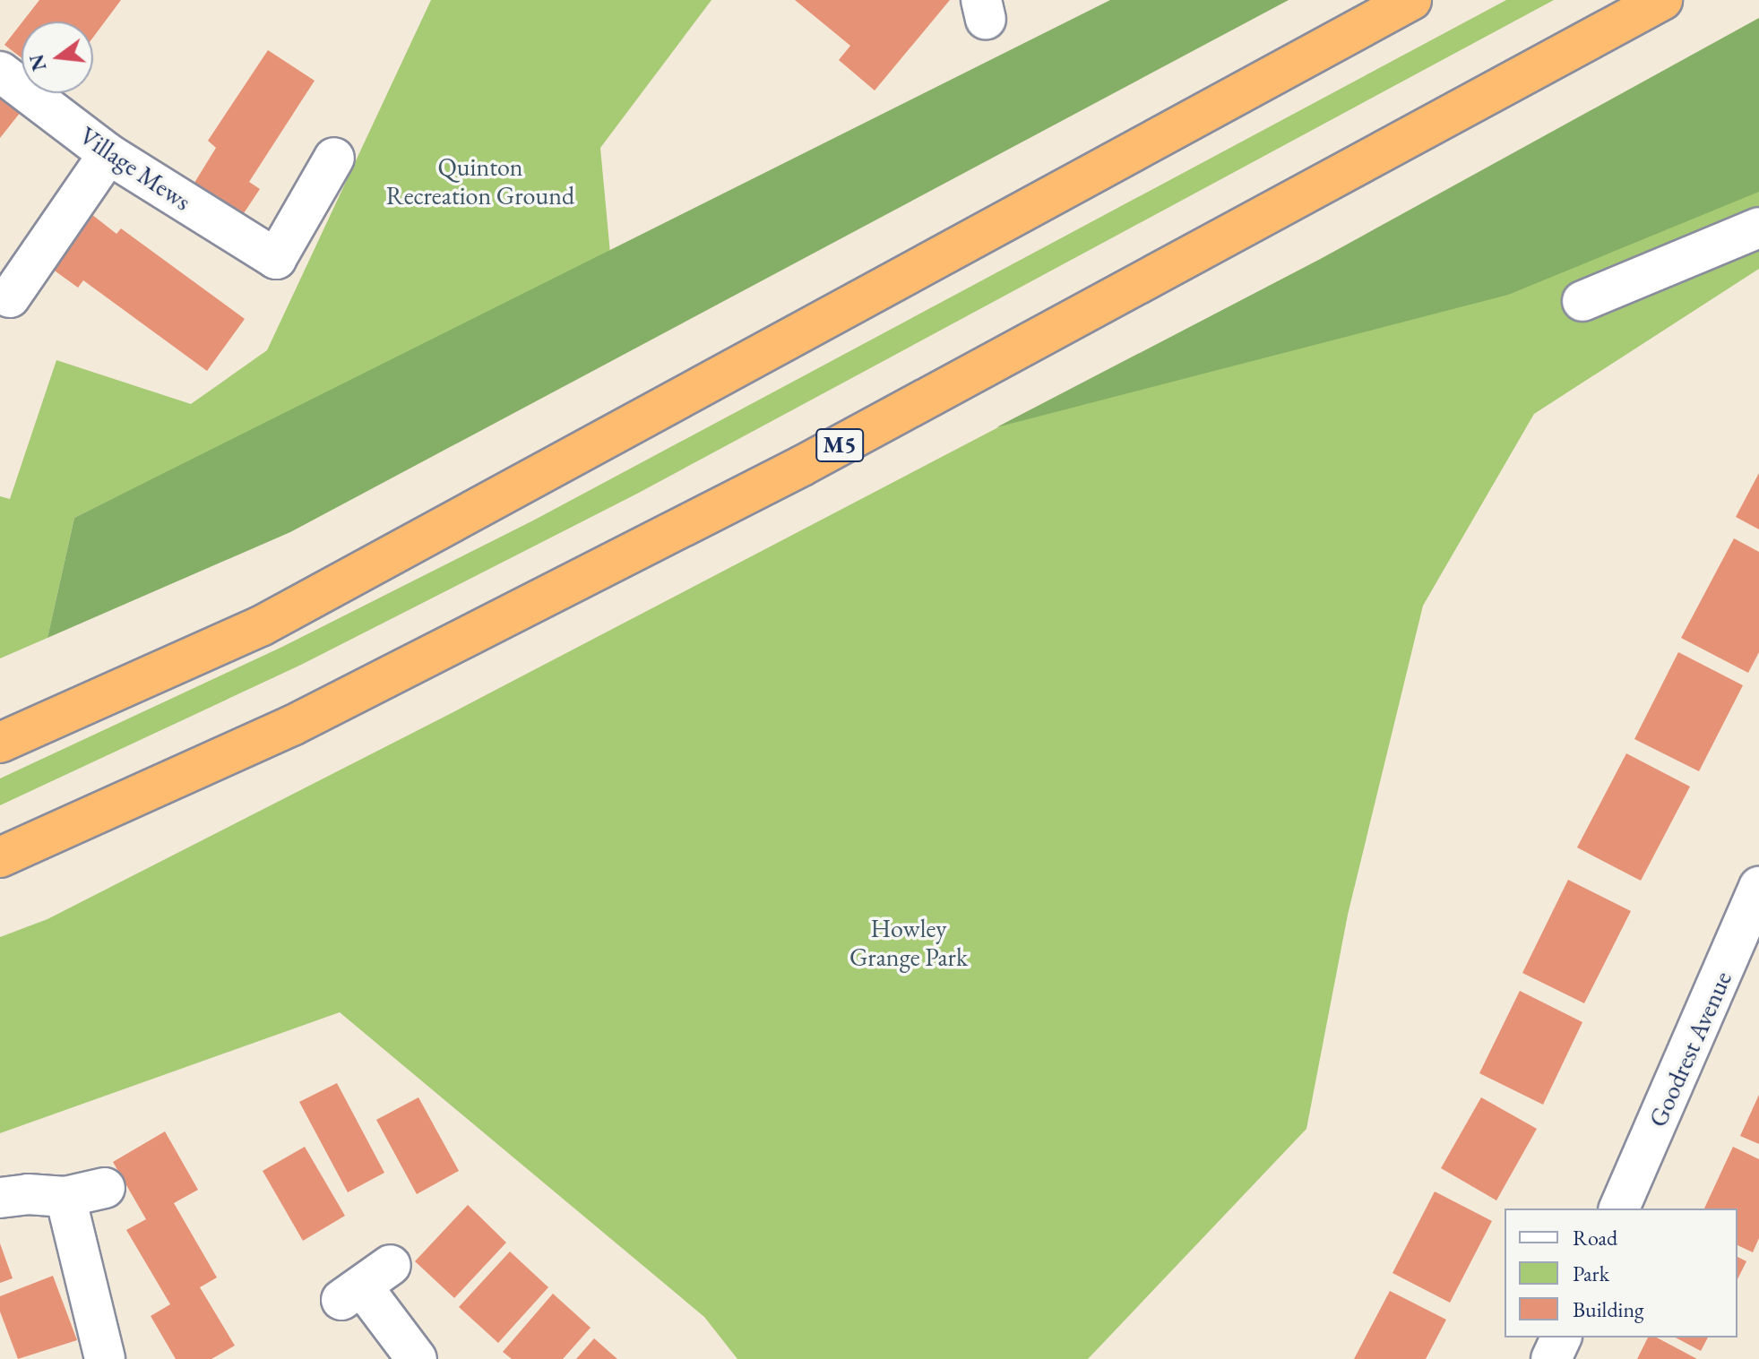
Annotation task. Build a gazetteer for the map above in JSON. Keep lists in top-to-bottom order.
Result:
{
  "streets": {
    "highway": ["M5"],
    "street": ["Village Mews", "Goodrest Avenue"]
  },
  "parks": ["Quinton Recreation Ground", "Howley Grange Park"],
  "legend": ["Road", "Park", "Building"],
  "north": "left"
}
